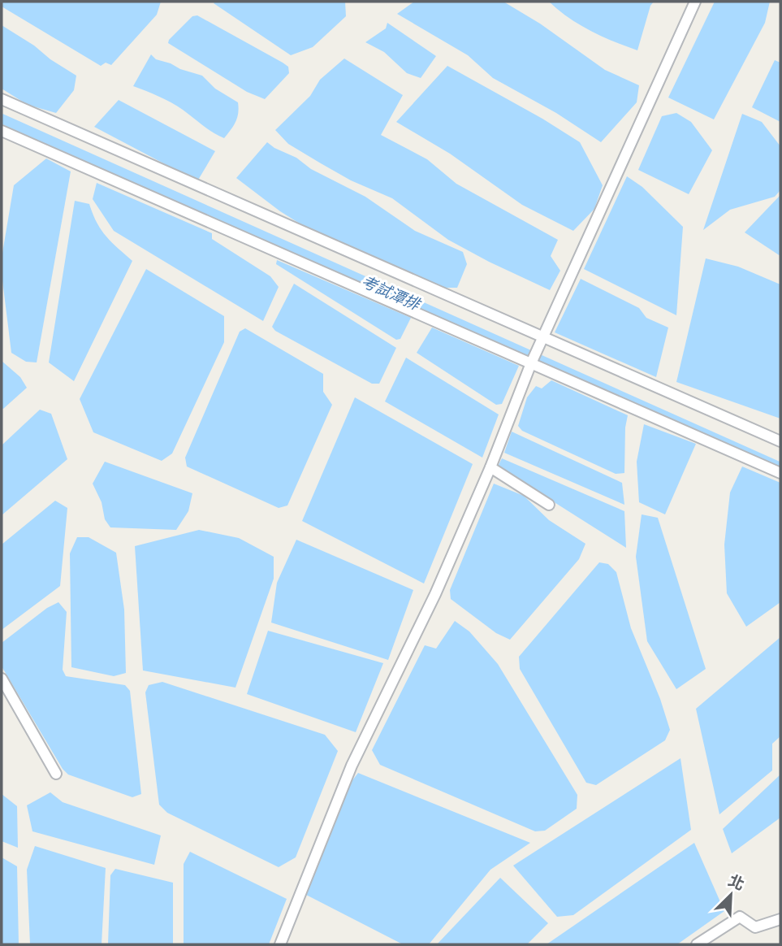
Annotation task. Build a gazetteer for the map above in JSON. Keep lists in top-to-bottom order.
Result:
{
  "water": ["考試潭排"],
  "north": "top right"
}
